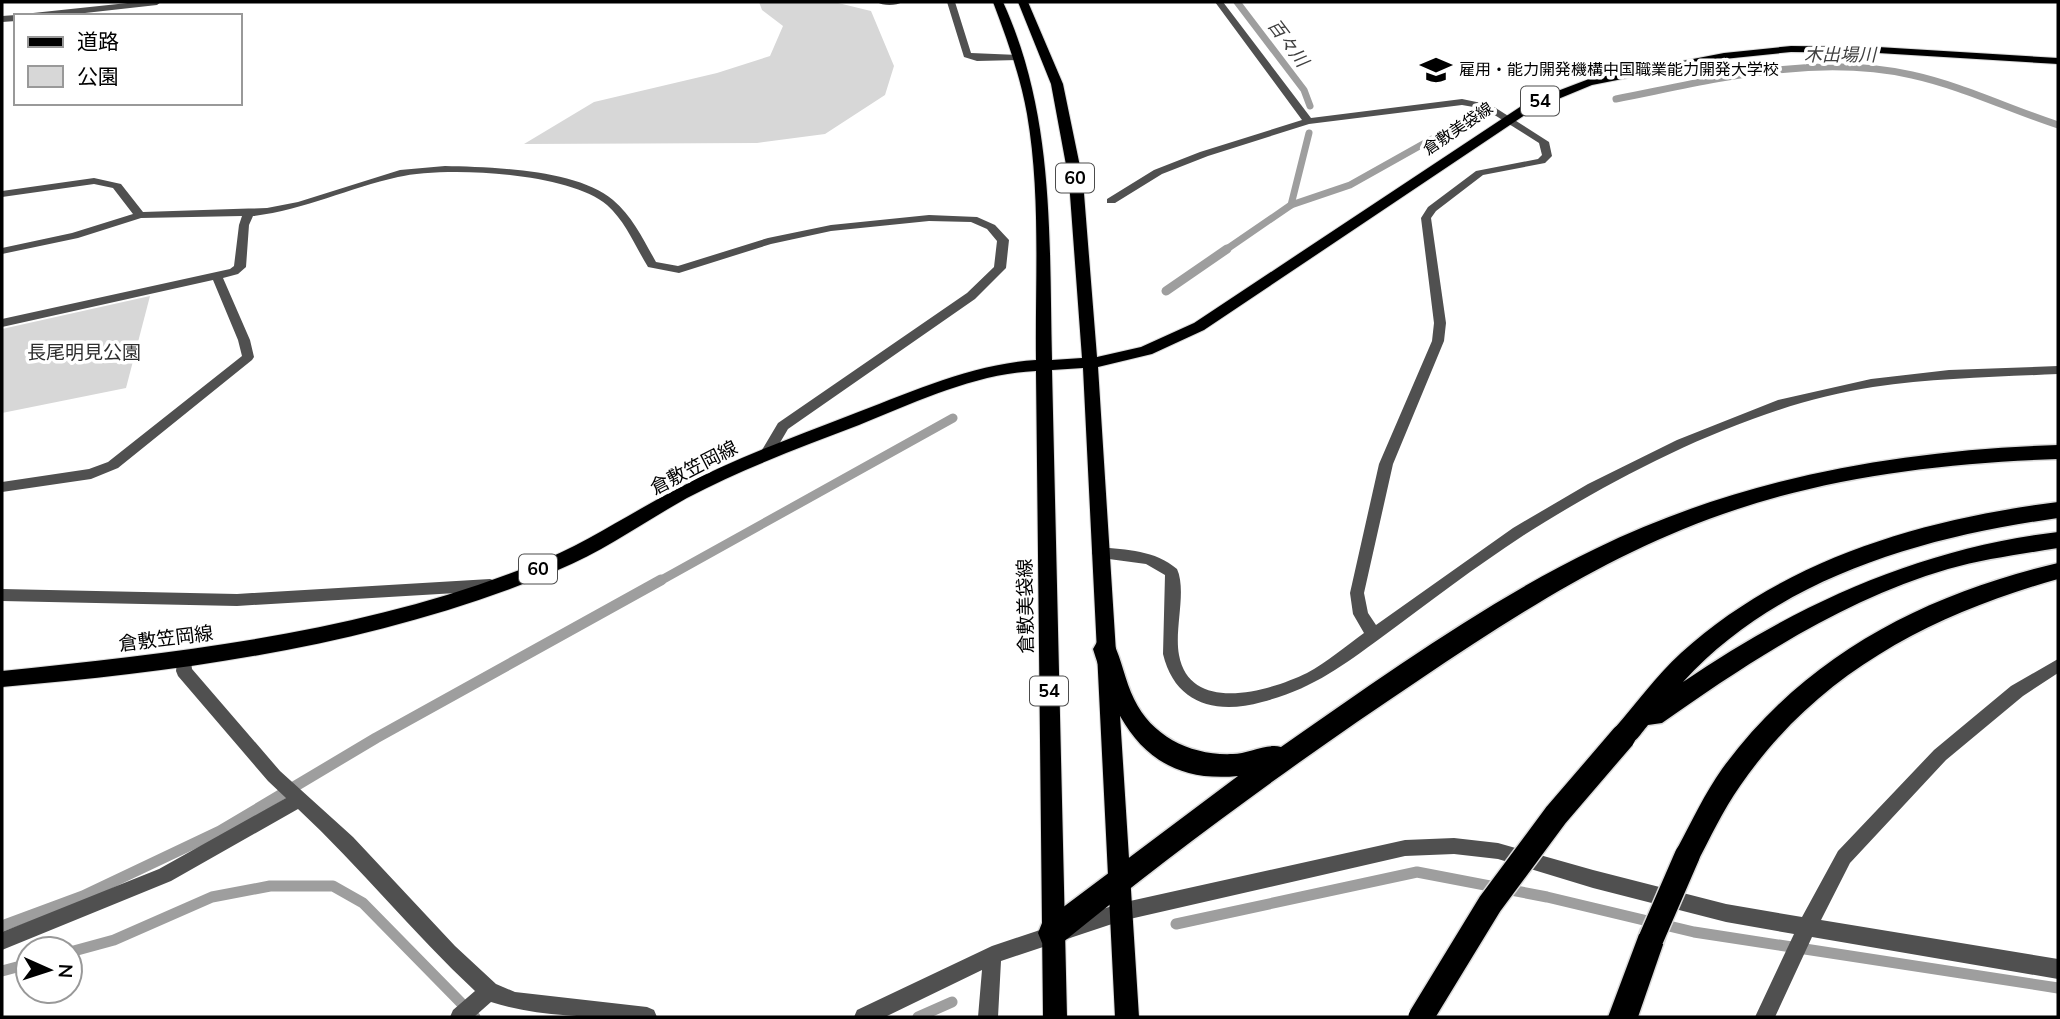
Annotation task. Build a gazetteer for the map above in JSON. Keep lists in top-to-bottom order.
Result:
{
  "streets": {
    "main road": [
      "54",
      "倉敷美袋線",
      "60",
      "倉敷笠岡線"
    ]
  },
  "crossings": [
    ["倉敷美袋線", "60"],
    ["倉敷美袋線", "倉敷笠岡線"],
    ["60", "倉敷笠岡線"]
  ],
  "water": ["百々川", "木出場川"],
  "parks": ["長尾明見公園"],
  "places": {
    "school or university": ["雇用・能力開発機構中国職業能力開発大学校"]
  },
  "legend": ["道路", "公園"],
  "north": "right"
}
